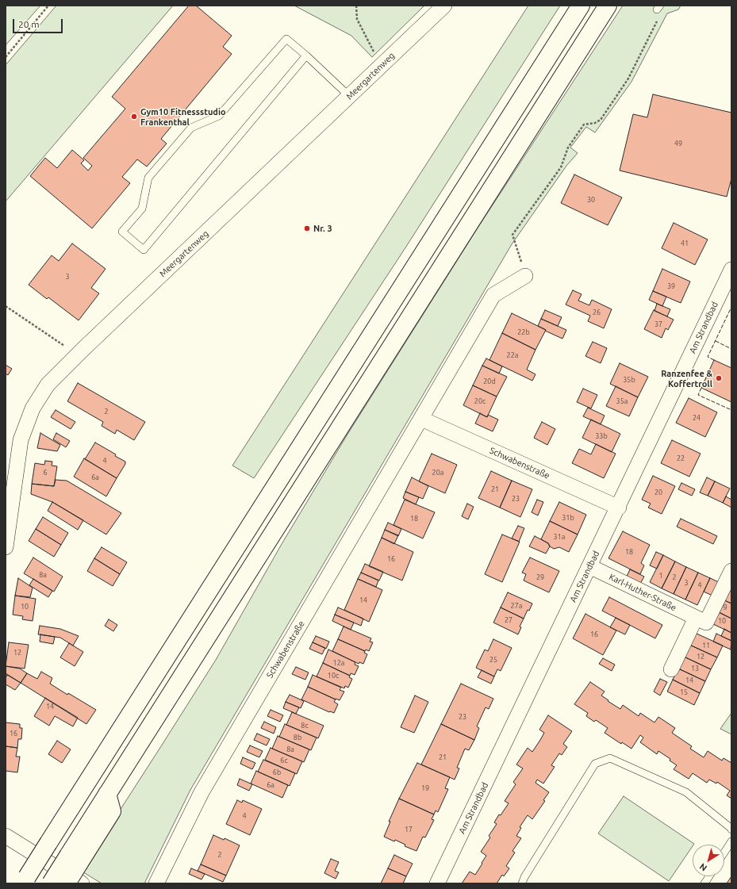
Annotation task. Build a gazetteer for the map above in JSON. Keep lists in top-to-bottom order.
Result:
{
  "streets": {
    "street": [
      "Meergartenweg",
      "Am Strandbad",
      "Schwabenstraße",
      "Karl-Huther-Straße"
    ]
  },
  "crossings": [
    ["Am Strandbad", "Schwabenstraße"],
    ["Am Strandbad", "Karl-Huther-Straße"]
  ],
  "places": ["Gym10 Fitnessstudio Frankenthal", "Nr. 3", "Ranzenfee & Koffertroll"],
  "house_numbers": [
    "49",
    "30",
    "41",
    "3",
    "39",
    "26",
    "37",
    "22b",
    "22a",
    "35b",
    "20d",
    "20c",
    "35a",
    "2",
    "24",
    "33b",
    "22",
    "4",
    "6",
    "20a",
    "6a",
    "21",
    "20",
    "23",
    "31b",
    "18",
    "31a",
    "18",
    "16",
    "8a",
    "1",
    "29",
    "2",
    "3",
    "4",
    "14",
    "27a",
    "10",
    "9",
    "27",
    "10",
    "16",
    "11",
    "12",
    "12",
    "25",
    "12a",
    "13",
    "10c",
    "14",
    "15",
    "14",
    "23",
    "8c",
    "16",
    "8b",
    "8a",
    "21",
    "6c",
    "6b",
    "6a",
    "19",
    "4",
    "17",
    "2"
  ],
  "scale_bar": "20 m",
  "north": "bottom left"
}
